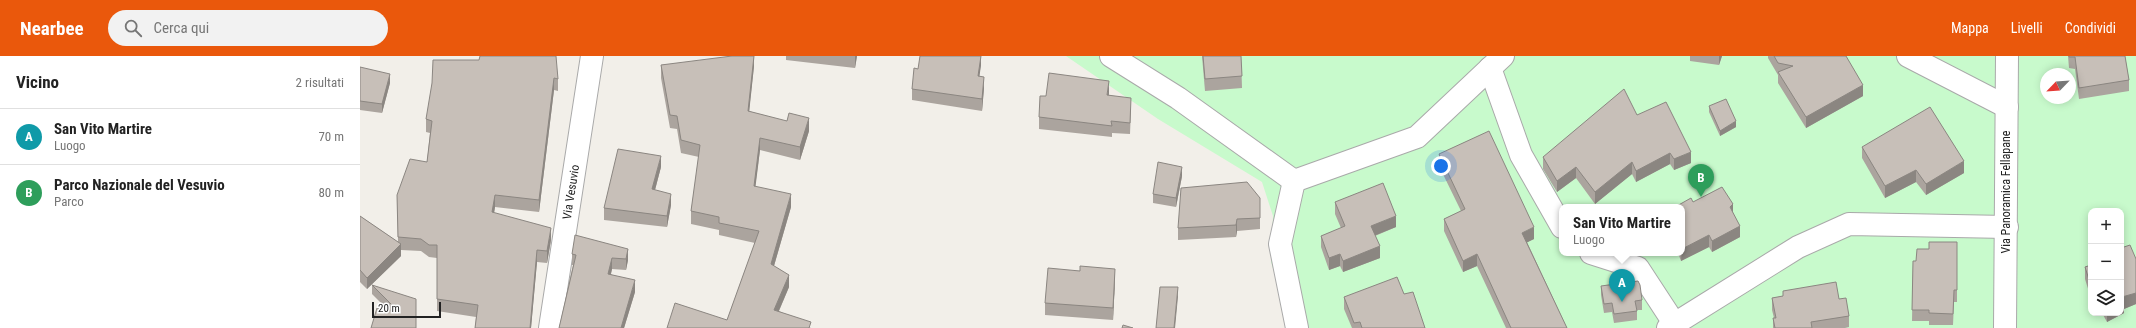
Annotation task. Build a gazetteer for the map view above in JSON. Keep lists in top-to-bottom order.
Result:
{
  "streets": {
    "street": ["Via Vesuvio", "Via Panoramica Fellapane"]
  },
  "scale_bar": "20 m",
  "north": "bottom left",
  "page": {
    "header": "Nearbee",
    "search": "Cerca qui",
    "nav": ["Mappa", "Livelli", "Condividi"],
    "heading": ["Vicino", "2 risultati"],
    "list": [
      {
        "mark": "A",
        "name": "San Vito Martire",
        "note": "Luogo",
        "value": "70 m"
      },
      {
        "mark": "B",
        "name": "Parco Nazionale del Vesuvio",
        "note": "Parco",
        "value": "80 m"
      }
    ],
    "pins": ["B", "A"],
    "popup": ["San Vito Martire", "Luogo"],
    "map_buttons": ["+", "−"],
    "scale": "20 m"
  }
}
